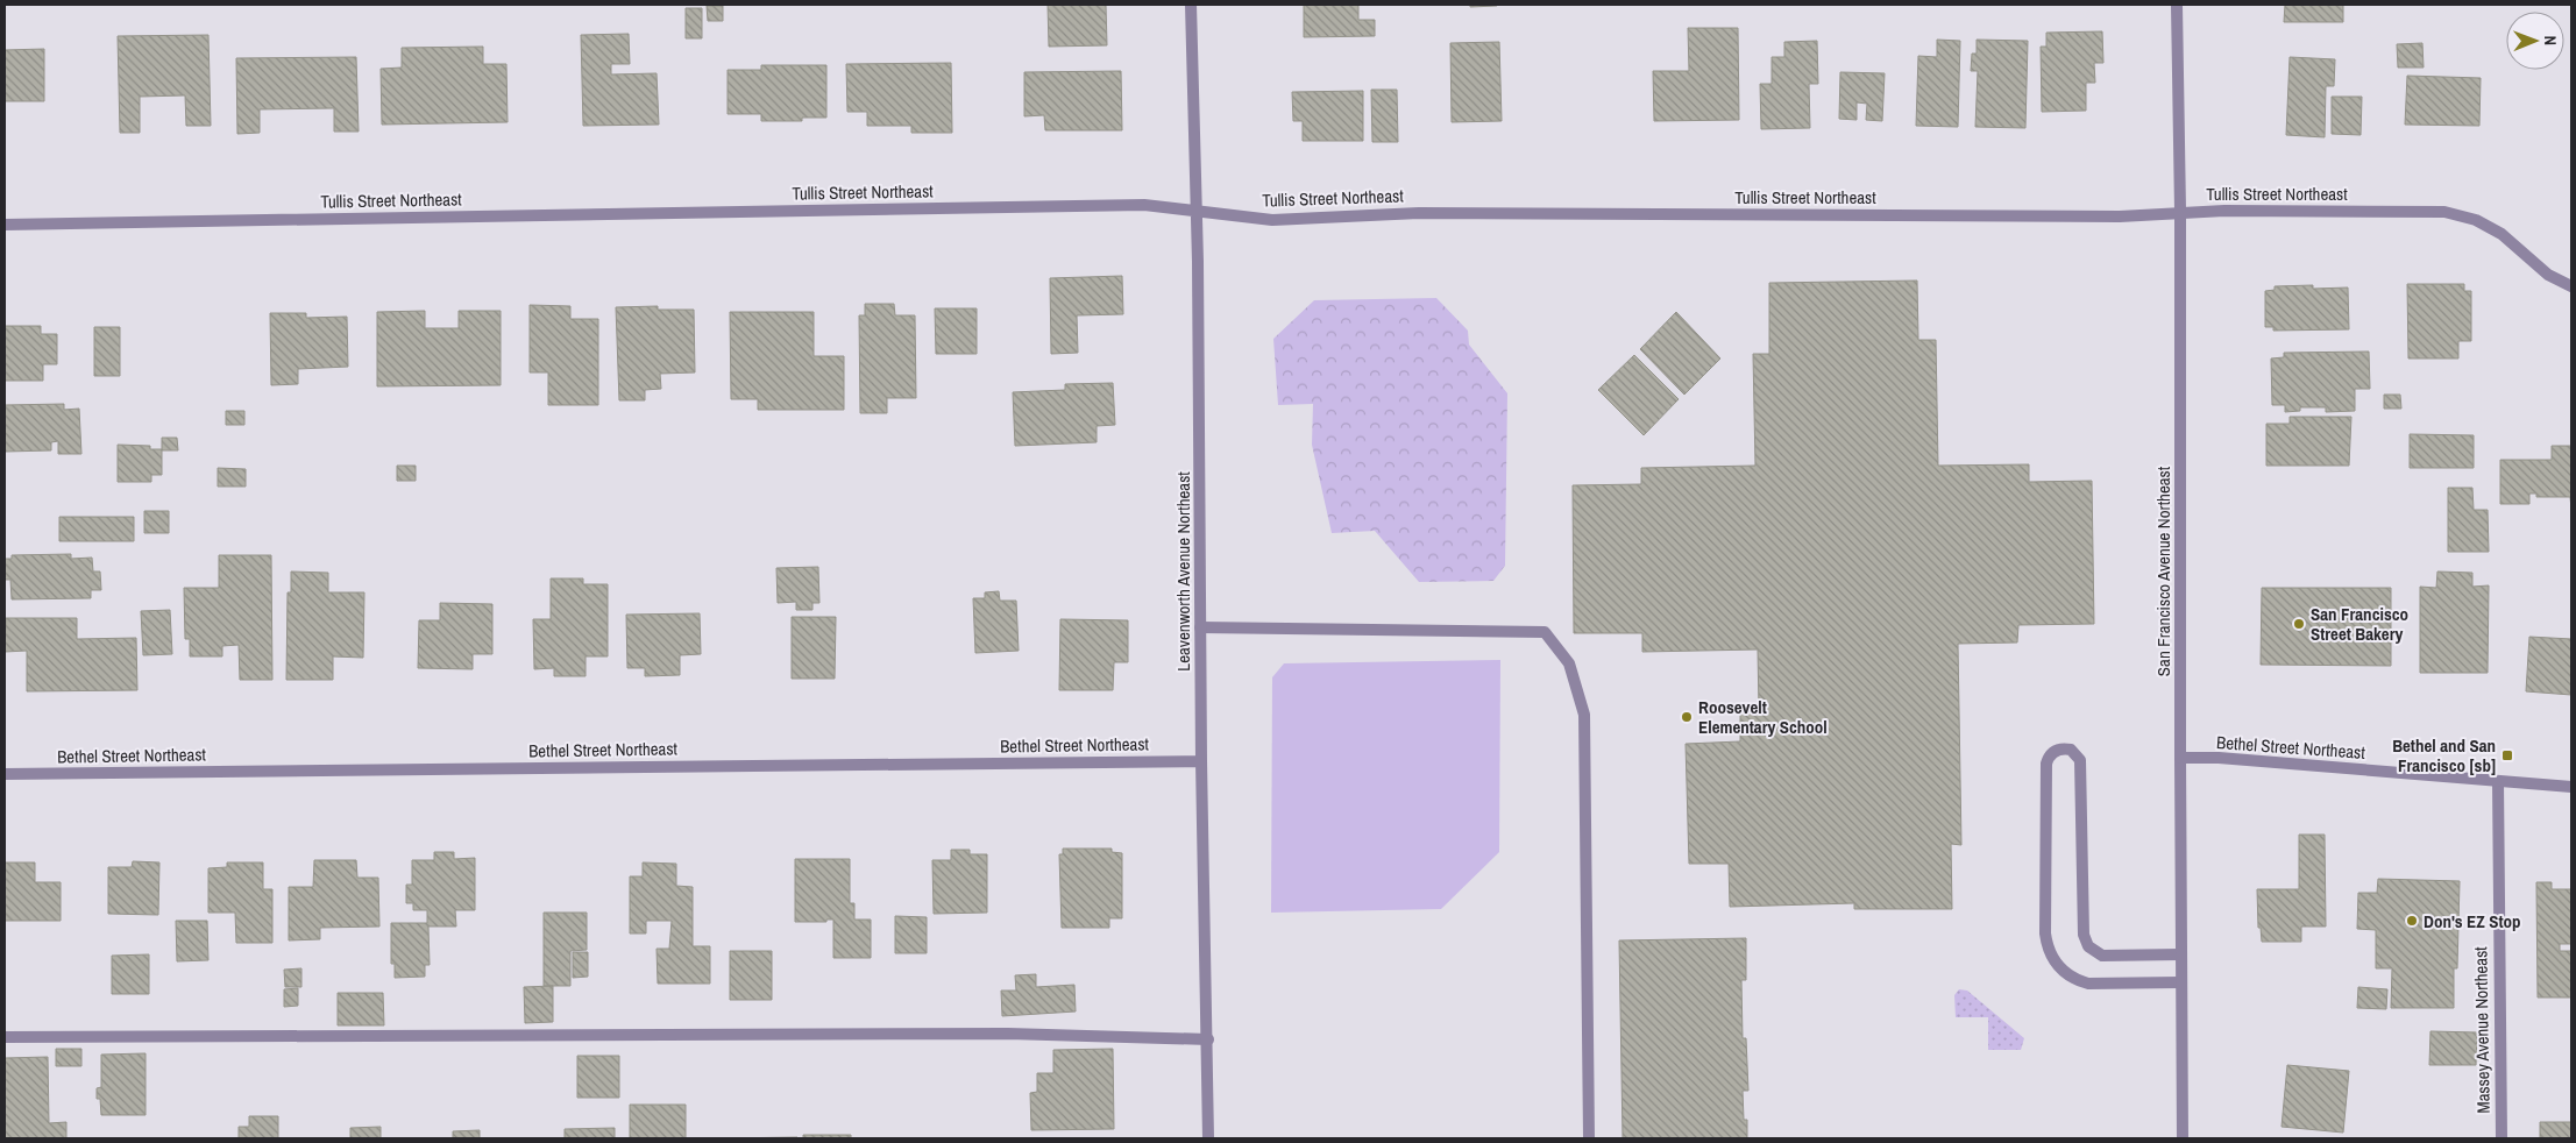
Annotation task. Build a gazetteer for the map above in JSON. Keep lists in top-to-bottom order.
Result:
{
  "streets": {
    "street": [
      "Tullis Street Northeast",
      "Leavenworth Avenue Northeast",
      "San Francisco Avenue Northeast",
      "Bethel Street Northeast",
      "Massey Avenue Northeast"
    ]
  },
  "crossings": [
    ["Tullis Street Northeast", "Leavenworth Avenue Northeast"],
    ["Tullis Street Northeast", "San Francisco Avenue Northeast"],
    ["Leavenworth Avenue Northeast", "Bethel Street Northeast"],
    ["San Francisco Avenue Northeast", "Bethel Street Northeast"],
    ["Bethel Street Northeast", "Massey Avenue Northeast"]
  ],
  "places": {
    "other": ["San Francisco Street Bakery", "Roosevelt Elementary School", "Don's EZ Stop"],
    "transit": ["Bethel and San Francisco [sb]"]
  },
  "north": "right"
}
